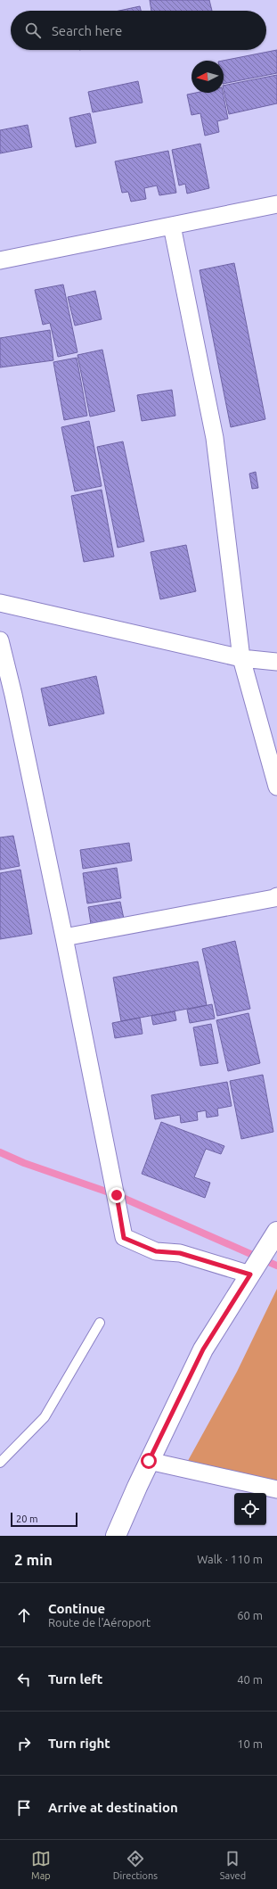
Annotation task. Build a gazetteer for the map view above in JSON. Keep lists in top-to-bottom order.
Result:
{
  "scale_bar": "20 m",
  "north": "left",
  "page": {
    "search": "Search here",
    "scale": "20 m",
    "heading": ["2 min", "Walk · 110 m"],
    "list": [
      ["Continue", "Route de l'Aéroport", "60 m"],
      ["Turn left", "40 m"],
      ["Turn right", "10 m"],
      "Arrive at destination"
    ],
    "nav": ["Map", "Directions", "Saved"]
  }
}
